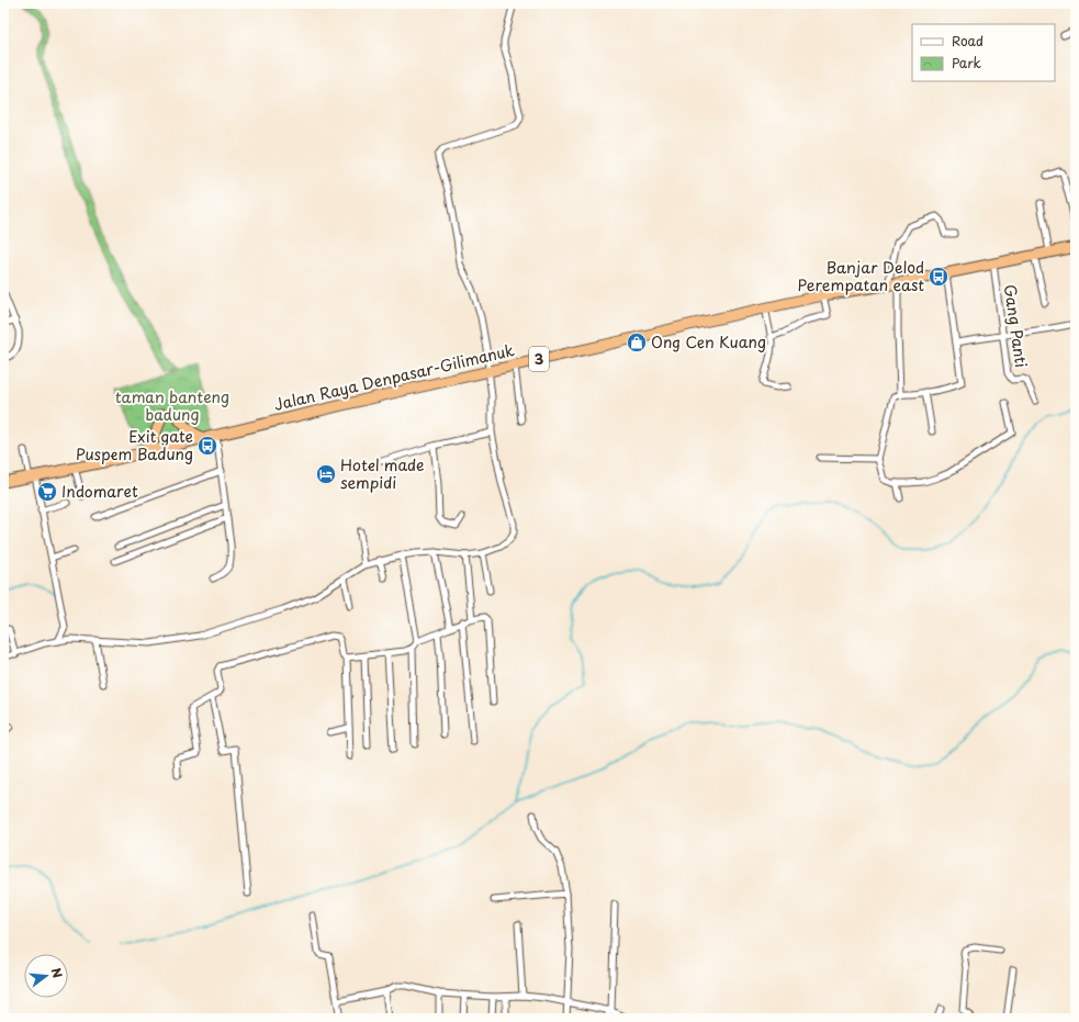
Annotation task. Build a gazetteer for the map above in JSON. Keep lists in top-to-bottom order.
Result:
{
  "streets": {
    "highway": ["3", "Jalan Raya Denpasar-Gilimanuk"],
    "street": ["Gang Panti"]
  },
  "crossings": [
    ["Gang Panti", "Jalan Raya Denpasar-Gilimanuk"]
  ],
  "parks": ["taman banteng badung"],
  "places": {
    "bus stop": ["Banjar Delod Perempatan east", "Exit gate Puspem Badung"],
    "shop": ["Ong Cen Kuang"],
    "hotel": ["Hotel made sempidi"],
    "supermarket": ["Indomaret"]
  },
  "legend": ["Road", "Park"],
  "north": "right"
}
